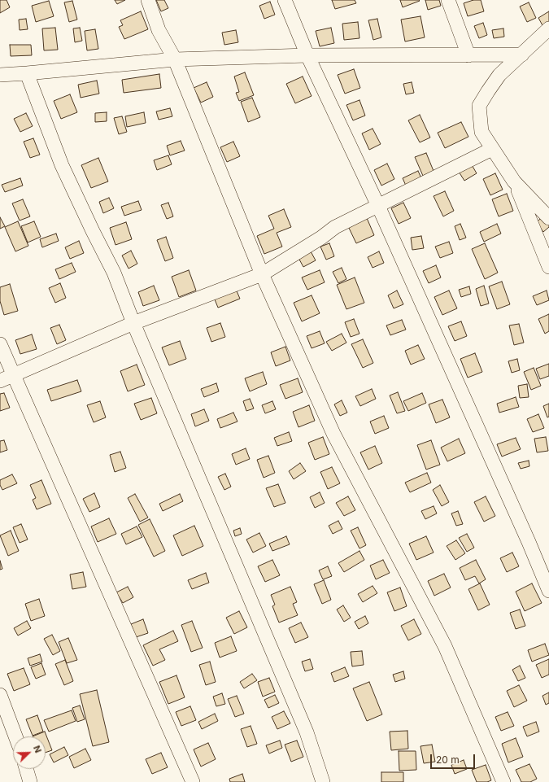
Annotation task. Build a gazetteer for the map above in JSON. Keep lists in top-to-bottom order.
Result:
{
  "scale_bar": "20 m",
  "north": "top right"
}
